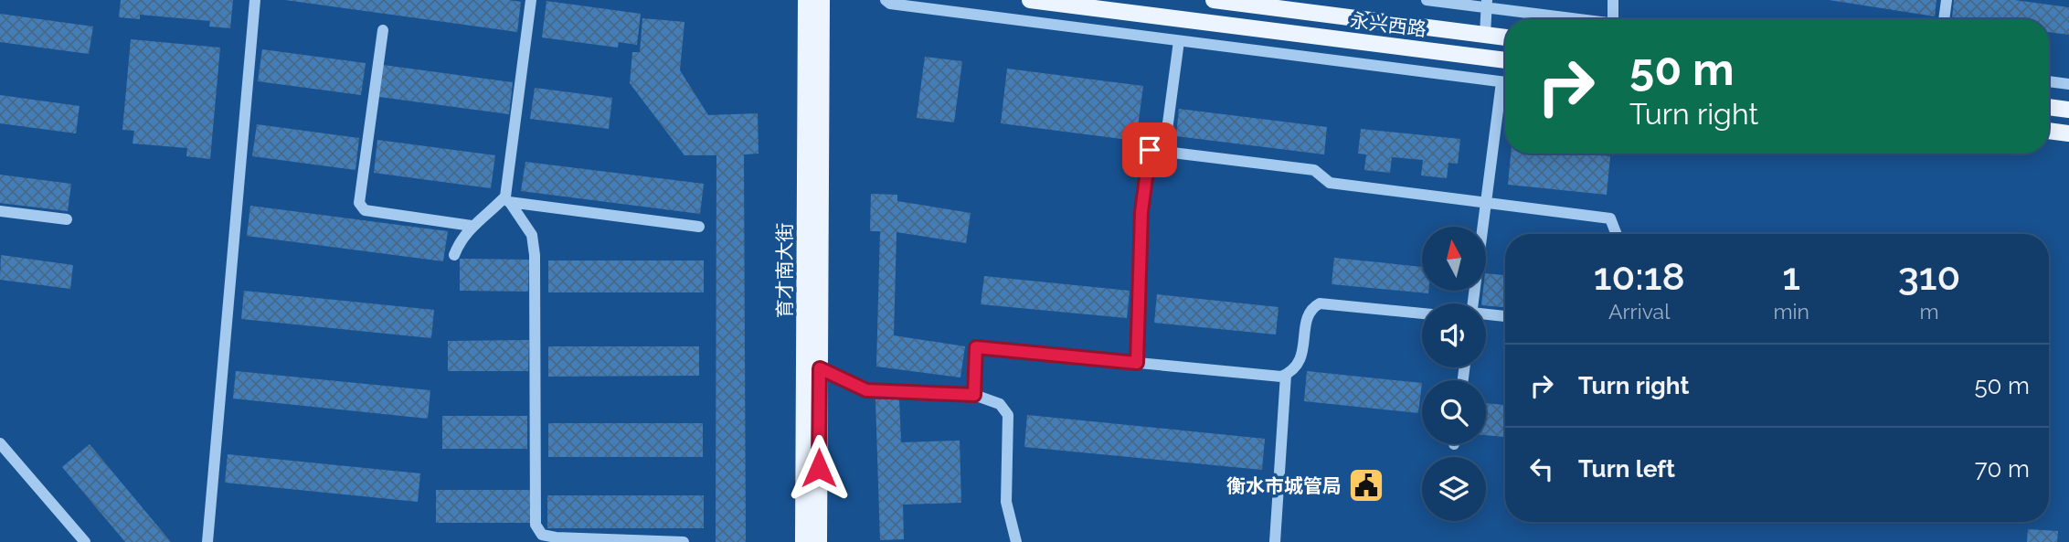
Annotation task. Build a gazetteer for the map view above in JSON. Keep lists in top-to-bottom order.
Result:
{
  "streets": {
    "main road": ["永兴西路", "育才南大街"]
  },
  "places": {
    "public building": ["衡水市城管局"]
  },
  "north": "top",
  "page": {
    "turn": ["50 m", "Turn right"],
    "eta": [
      "10:18",
      "Arrival",
      "1",
      "min",
      "310",
      "m"
    ],
    "list": [
      {
        "name": "Turn right",
        "value": "50 m"
      },
      {
        "name": "Turn left",
        "value": "70 m"
      }
    ]
  }
}
